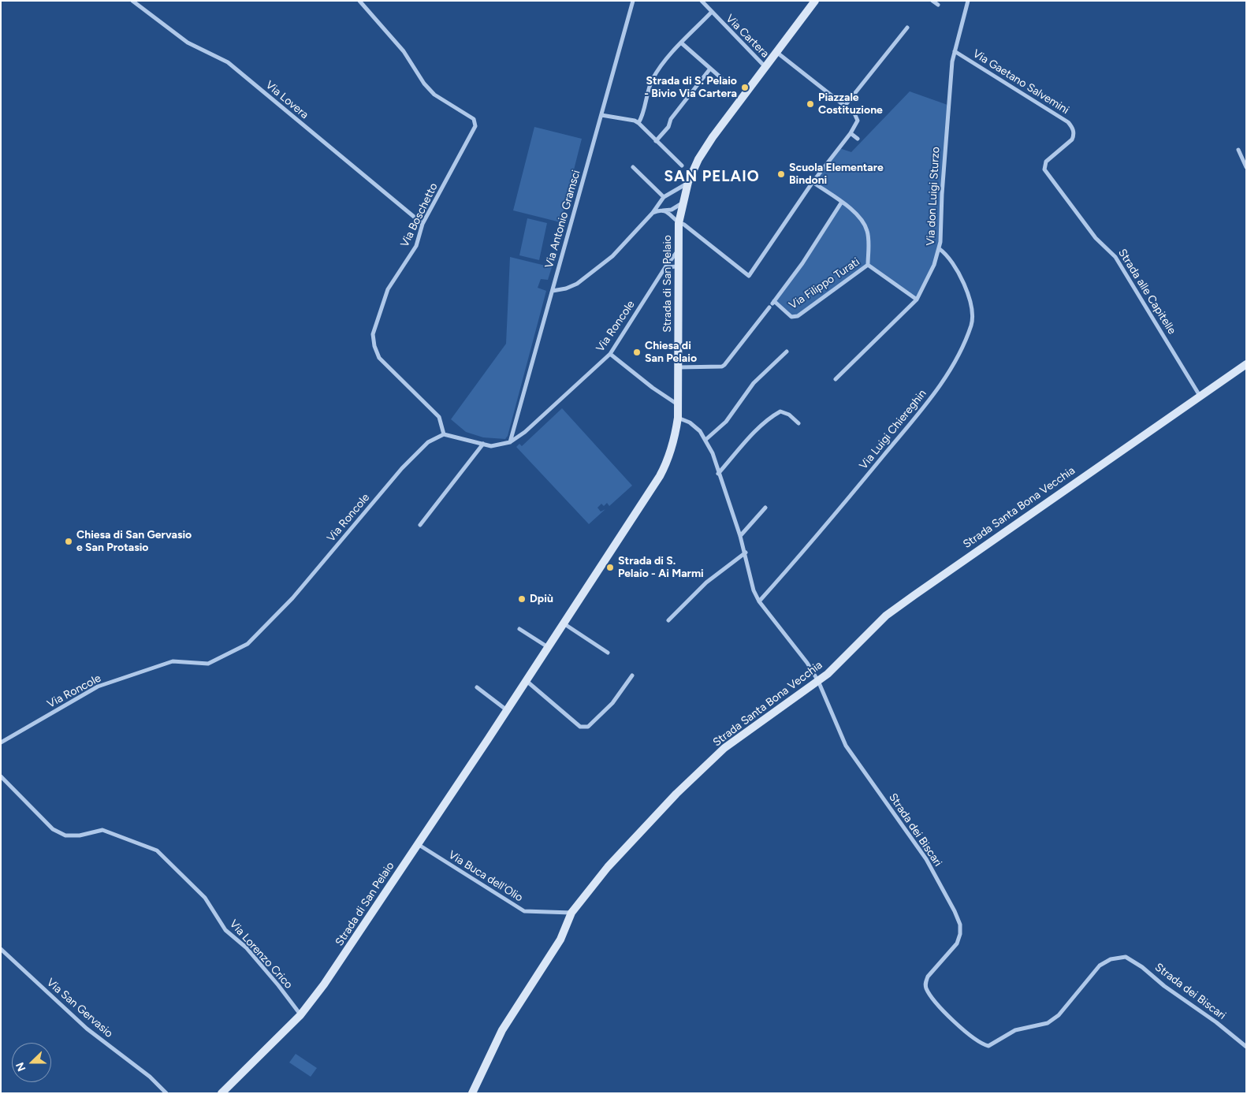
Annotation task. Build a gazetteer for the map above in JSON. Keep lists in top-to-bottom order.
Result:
{
  "streets": {
    "main road": ["Strada di San Pelaio", "Strada Santa Bona Vecchia"],
    "street": [
      "Via Cartera",
      "Via Gaetano Salvemini",
      "Via Lovera",
      "Via don Luigi Sturzo",
      "Via Boschetto",
      "Via Antonio Gramsci",
      "Via Filippo Turati",
      "Strada alle Capitelle",
      "Via Roncole",
      "Via Luigi Chiereghin",
      "Strada dei Biscari",
      "Via Buca dell'Olio",
      "Via Lorenzo Crico",
      "Via San Gervasio"
    ]
  },
  "crossings": [
    ["Via Cartera", "Strada di San Pelaio"],
    ["Via Gaetano Salvemini", "Via don Luigi Sturzo"],
    ["Via Gaetano Salvemini", "Strada alle Capitelle"],
    ["Via Lovera", "Via Boschetto"],
    ["Via don Luigi Sturzo", "Via Luigi Chiereghin"],
    ["Via Boschetto", "Via Roncole"],
    ["Via Antonio Gramsci", "Via Roncole"],
    ["Strada di San Pelaio", "Via Roncole"],
    ["Strada di San Pelaio", "Via Buca dell'Olio"],
    ["Strada di San Pelaio", "Via Lorenzo Crico"],
    ["Strada alle Capitelle", "Strada Santa Bona Vecchia"],
    ["Via Luigi Chiereghin", "Strada dei Biscari"],
    ["Strada Santa Bona Vecchia", "Strada dei Biscari"],
    ["Strada Santa Bona Vecchia", "Via Buca dell'Olio"]
  ],
  "districts": ["SAN PELAIO"],
  "places": [
    "Strada di S. Pelaio - Bivio Via Cartera",
    "Piazzale Costituzione",
    "Scuola Elementare Bindoni",
    "Chiesa di San Pelaio",
    "Chiesa di San Gervasio e San Protasio",
    "Strada di S. Pelaio - Ai Marmi",
    "Dpiù"
  ],
  "north": "left"
}
